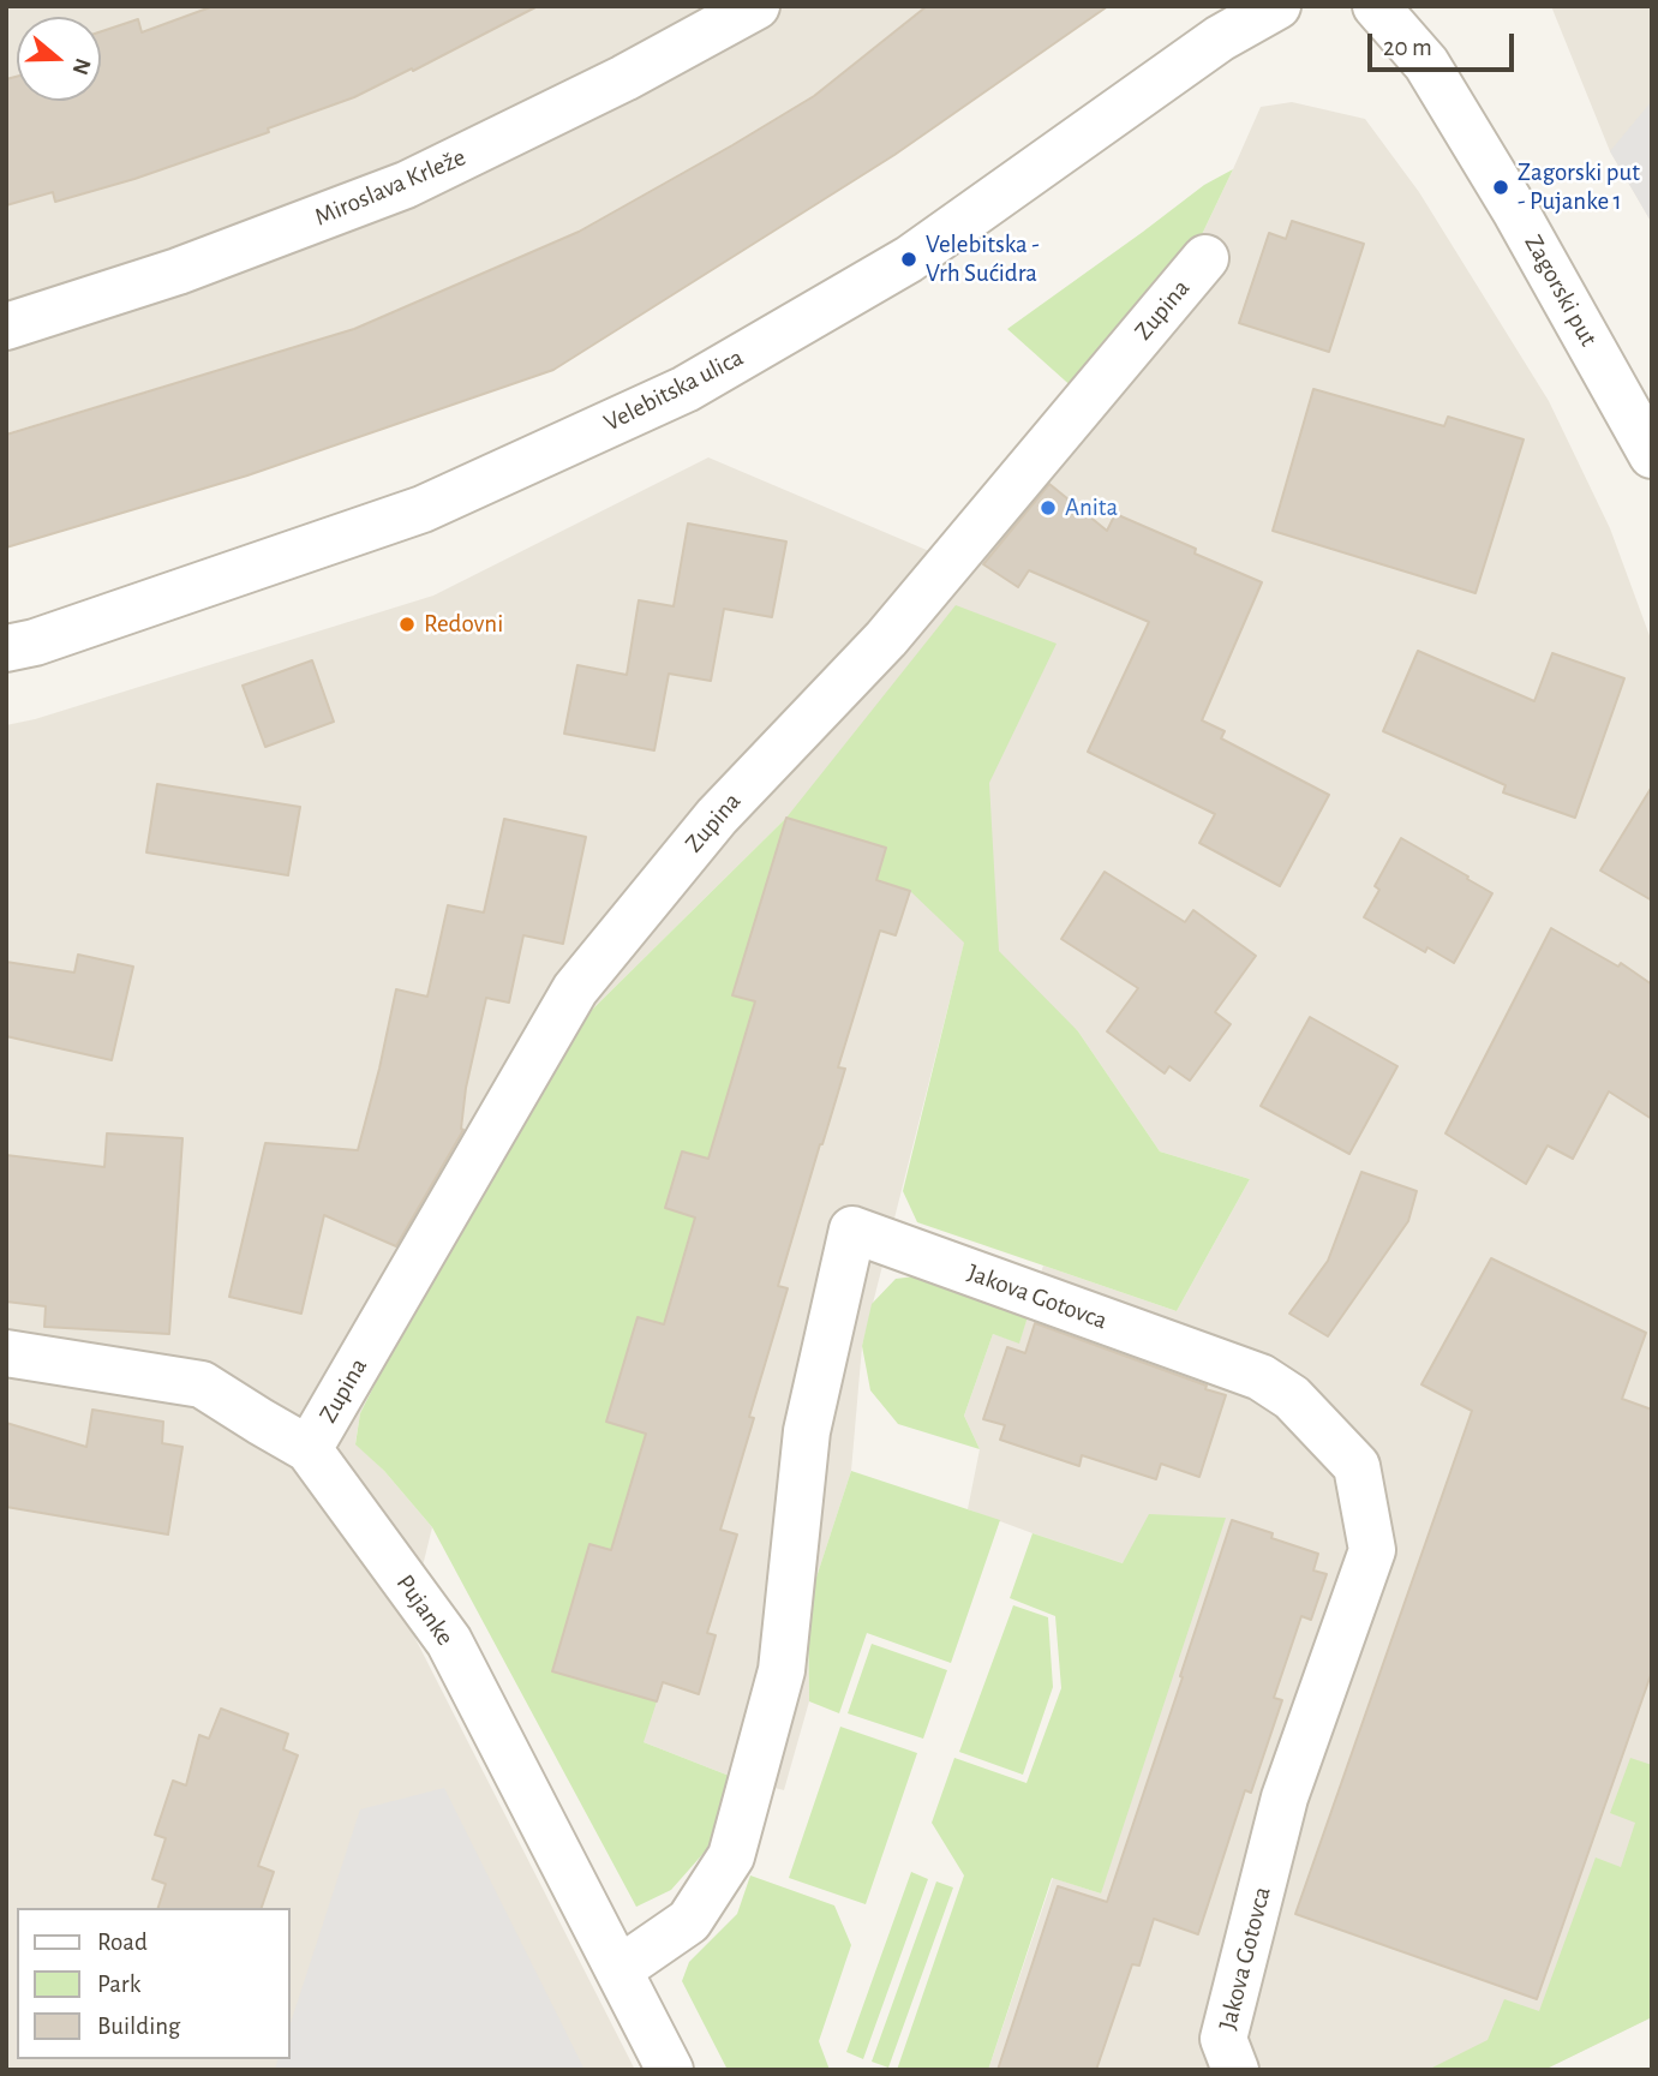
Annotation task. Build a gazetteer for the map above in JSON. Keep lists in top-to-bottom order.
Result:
{
  "streets": {
    "street": [
      "Miroslava Krleže",
      "Zagorski put",
      "Zupina",
      "Velebitska ulica",
      "Jakova Gotovca",
      "Pujanke"
    ]
  },
  "crossings": [
    ["Zupina", "Pujanke"],
    ["Jakova Gotovca", "Pujanke"]
  ],
  "places": [
    "Zagorski put - Pujanke 1",
    "Velebitska - Vrh Sućidra",
    "Anita",
    "Redovni"
  ],
  "legend": ["Road", "Park", "Building"],
  "scale_bar": "20 m",
  "north": "right"
}
